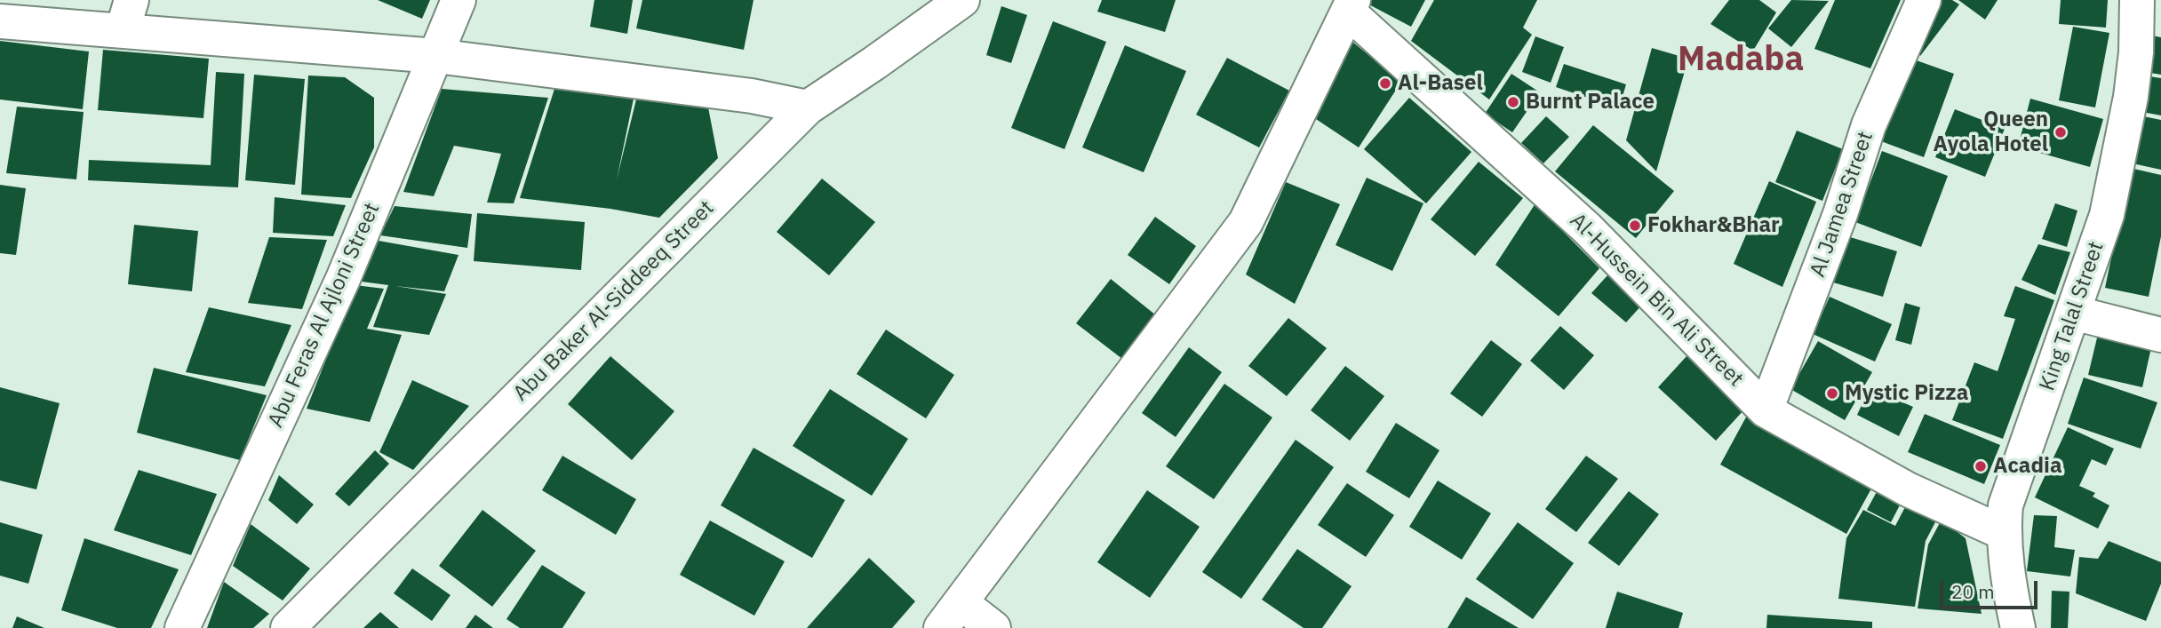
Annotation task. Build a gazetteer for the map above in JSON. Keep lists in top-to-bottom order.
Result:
{
  "streets": {
    "street": [
      "Al Jamea Street",
      "Al-Hussein Bin Ali Street",
      "Abu Baker Al-Siddeeq Street",
      "Abu Feras Al Ajloni Street",
      "King Talal Street"
    ]
  },
  "crossings": [
    ["Al Jamea Street", "Al-Hussein Bin Ali Street"],
    ["Al-Hussein Bin Ali Street", "King Talal Street"]
  ],
  "districts": ["Madaba"],
  "places": [
    "Al-Basel",
    "Burnt Palace",
    "Queen Ayola Hotel",
    "Fokhar&Bhar",
    "Mystic Pizza",
    "Acadia"
  ],
  "scale_bar": "20 m"
}
